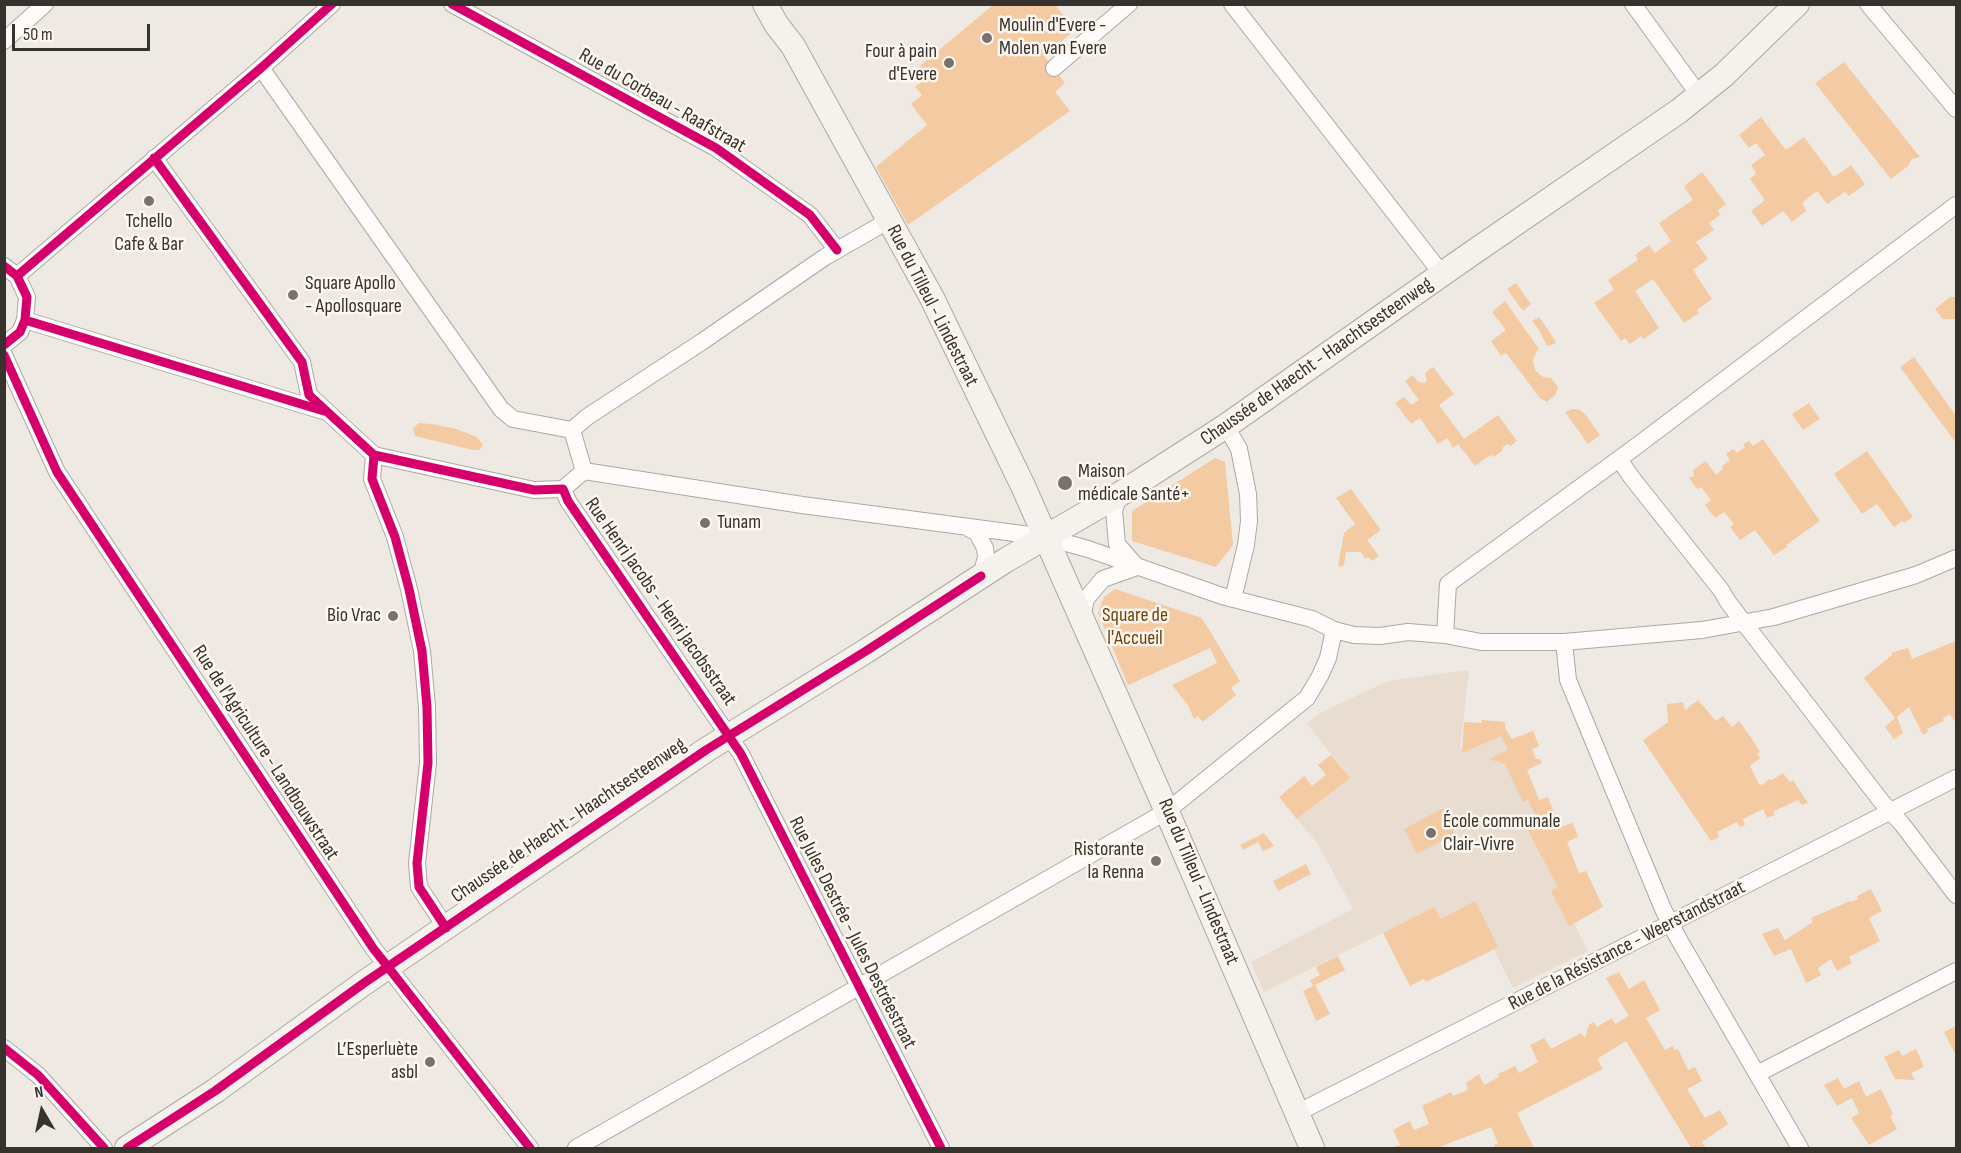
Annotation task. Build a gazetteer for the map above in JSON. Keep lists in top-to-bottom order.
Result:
{
  "streets": {
    "street": [
      "Rue du Corbeau - Raafstraat",
      "Rue du Tilleul - Lindestraat",
      "Chaussée de Haecht - Haachtsesteenweg",
      "Rue Henri Jacobs - Henri Jacobsstraat",
      "Rue de l'Agriculture - Landbouwstraat",
      "Rue Jules Destrée - Jules Destréestraat",
      "Rue de la Résistance - Weerstandstraat"
    ]
  },
  "crossings": [
    ["Rue du Tilleul - Lindestraat", "Chaussée de Haecht - Haachtsesteenweg"],
    ["Rue du Tilleul - Lindestraat", "Rue de la Résistance - Weerstandstraat"],
    ["Chaussée de Haecht - Haachtsesteenweg", "Rue Henri Jacobs - Henri Jacobsstraat"],
    ["Chaussée de Haecht - Haachtsesteenweg", "Rue de l'Agriculture - Landbouwstraat"],
    ["Chaussée de Haecht - Haachtsesteenweg", "Rue Jules Destrée - Jules Destréestraat"],
    ["Rue Henri Jacobs - Henri Jacobsstraat", "Rue Jules Destrée - Jules Destréestraat"]
  ],
  "parks": ["Square de l'Accueil"],
  "places": [
    "Moulin d'Evere - Molen van Evere",
    "Four à pain d'Evere",
    "Tchello Cafe & Bar",
    "Square Apollo - Apollosquare",
    "Maison médicale Santé+",
    "Tunam",
    "Bio Vrac",
    "École communale Clair-Vivre",
    "Ristorante la Renna",
    "L’Esperluète asbl"
  ],
  "scale_bar": "50 m",
  "north": "top"
}
